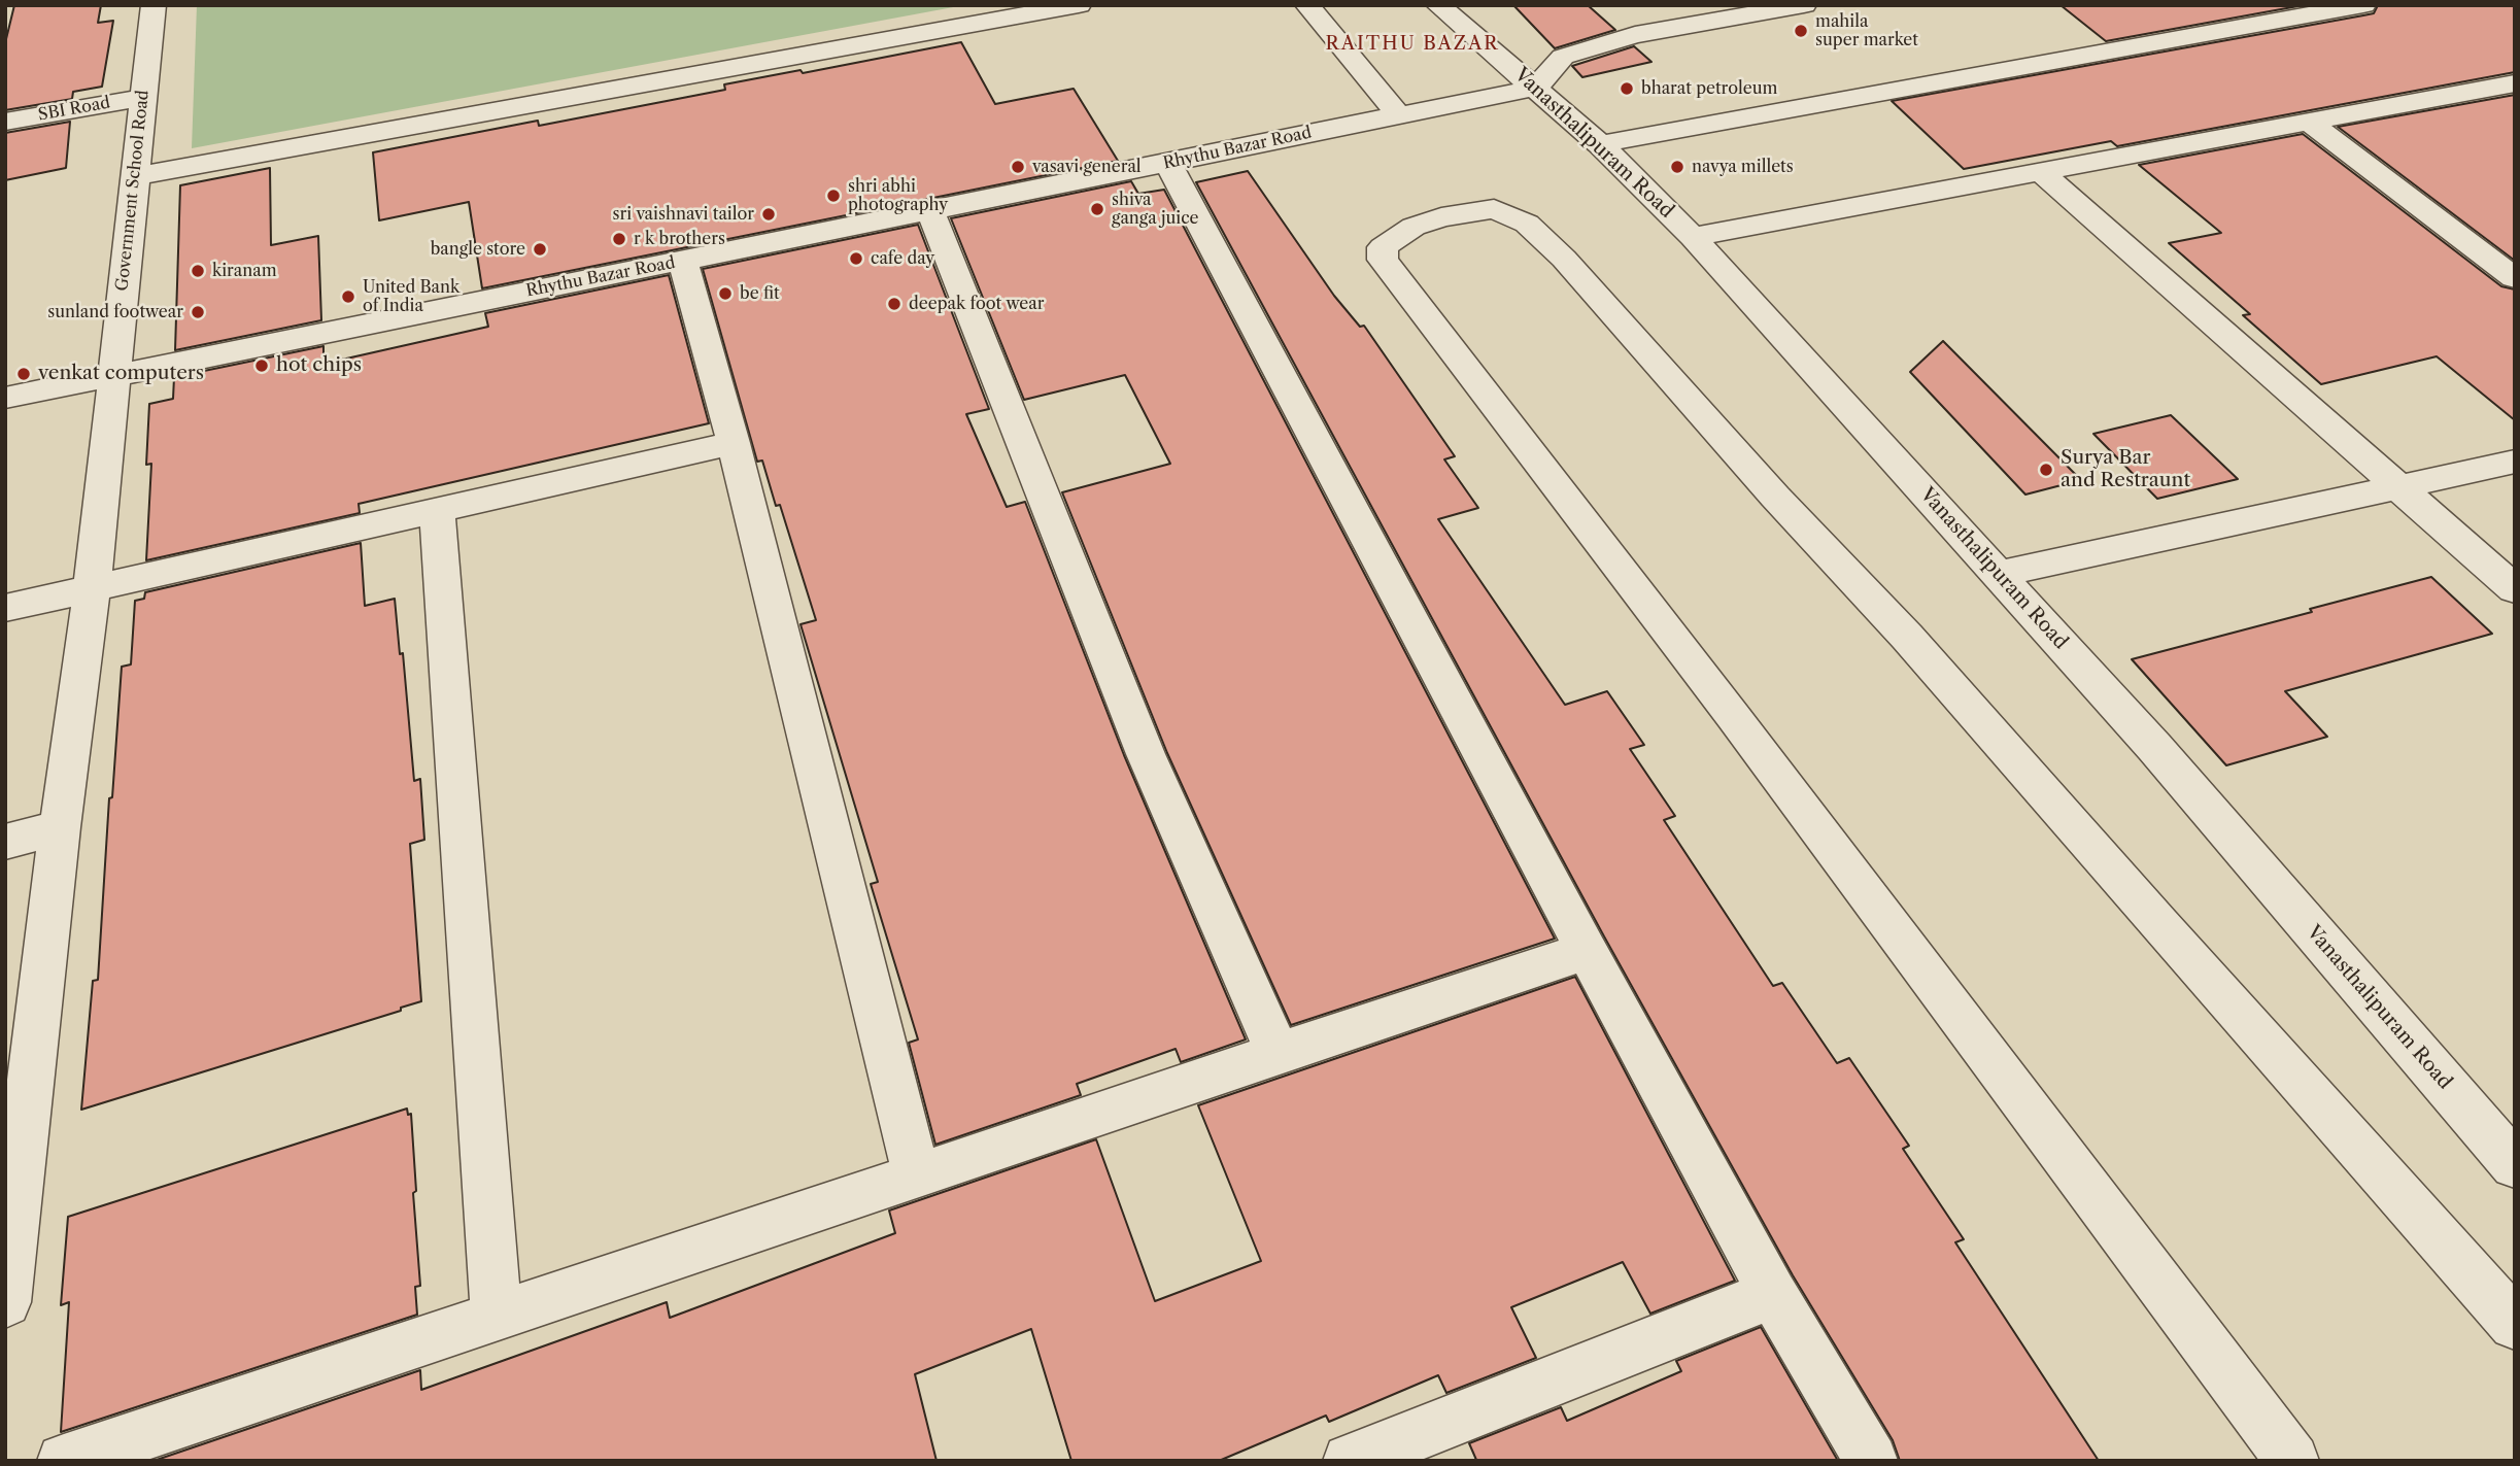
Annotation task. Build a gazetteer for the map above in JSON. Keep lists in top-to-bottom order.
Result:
{
  "streets": {
    "street": [
      "SBI Road",
      "Vanasthalipuram Road",
      "Rhythu Bazar Road",
      "Government School Road"
    ]
  },
  "crossings": [
    ["SBI Road", "Government School Road"],
    ["Vanasthalipuram Road", "Rhythu Bazar Road"],
    ["Rhythu Bazar Road", "Government School Road"]
  ],
  "districts": ["RAITHU BAZAR"],
  "places": [
    "mahila super market",
    "bharat petroleum",
    "vasavi general",
    "navya millets",
    "shri abhi photography",
    "shiva ganga juice",
    "sri vaishnavi tailor",
    "r k brothers",
    "bangle store",
    "cafe day",
    "kiranam",
    "be fit",
    "United Bank of India",
    "deepak foot wear",
    "sunland footwear",
    "hot chips",
    "venkat computers",
    "Surya Bar and Restraunt"
  ]
}
